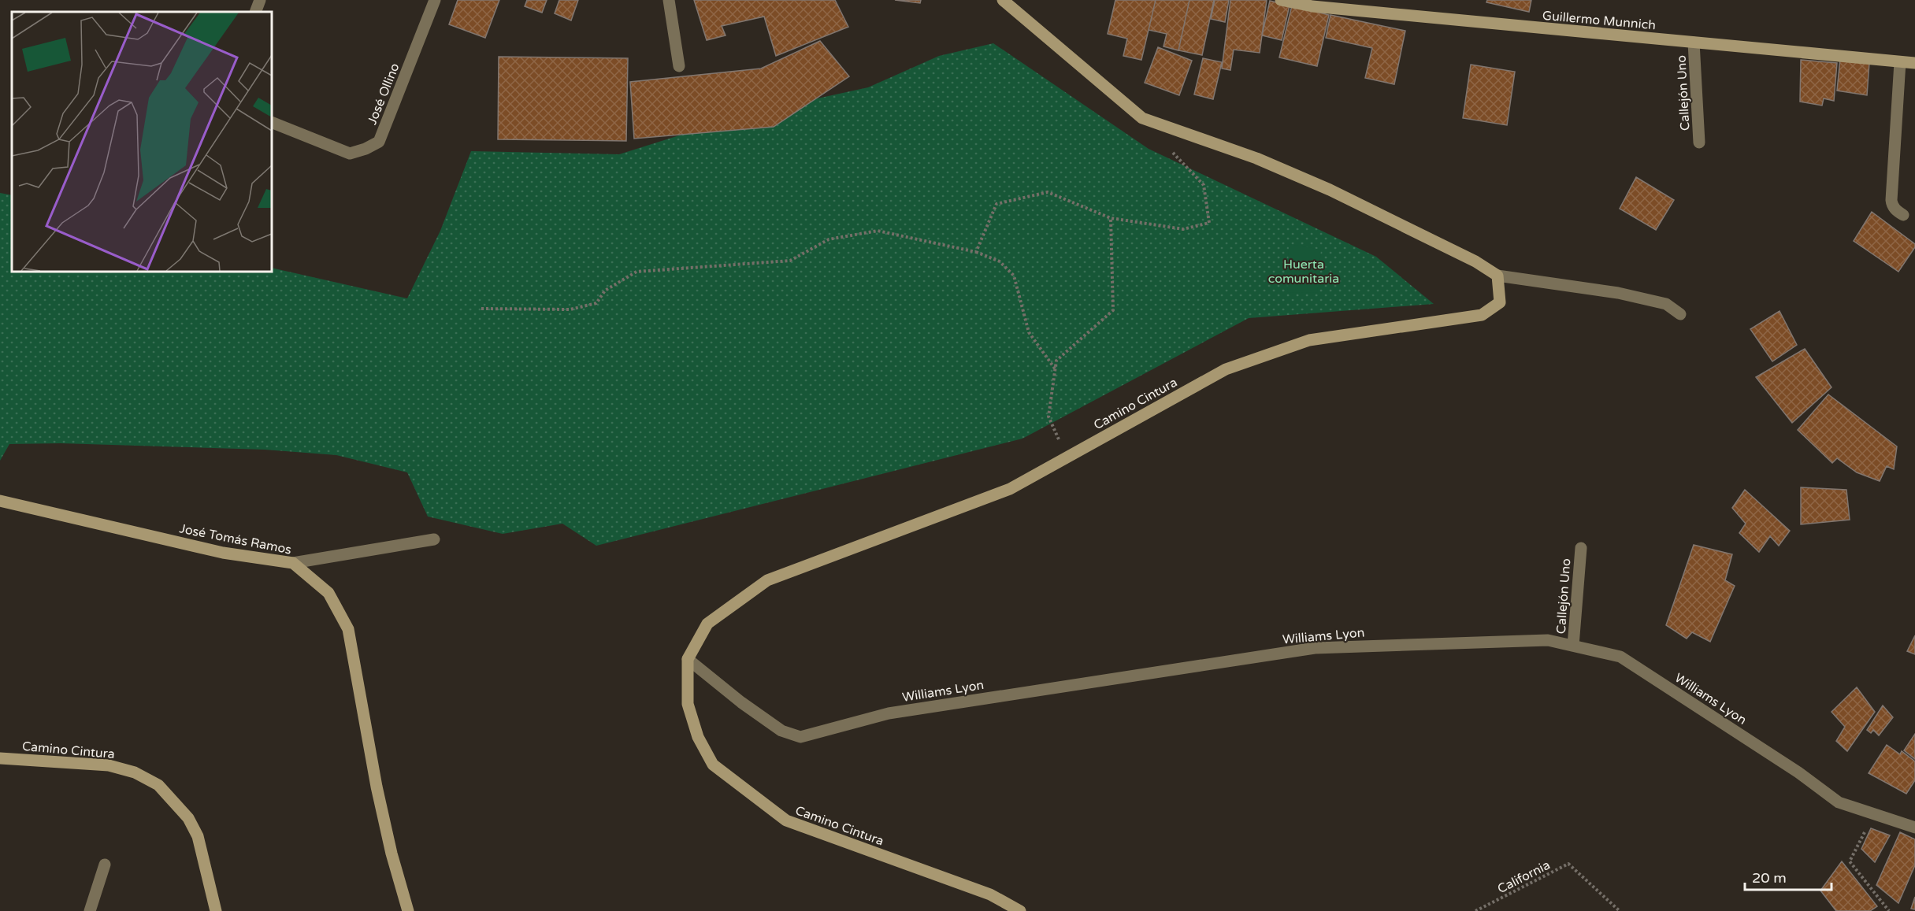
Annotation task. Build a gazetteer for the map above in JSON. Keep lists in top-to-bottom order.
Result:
{
  "streets": {
    "main road": ["Guillermo Munnich", "Camino Cintura", "José Tomás Ramos"],
    "street": ["Callejón Uno", "José Ollino", "Williams Lyon"],
    "path": ["California"]
  },
  "crossings": [
    ["Guillermo Munnich", "Callejón Uno"],
    ["Callejón Uno", "Williams Lyon"],
    ["Camino Cintura", "Williams Lyon"]
  ],
  "parks": ["Huerta comunitaria"],
  "scale_bar": "20 m"
}
